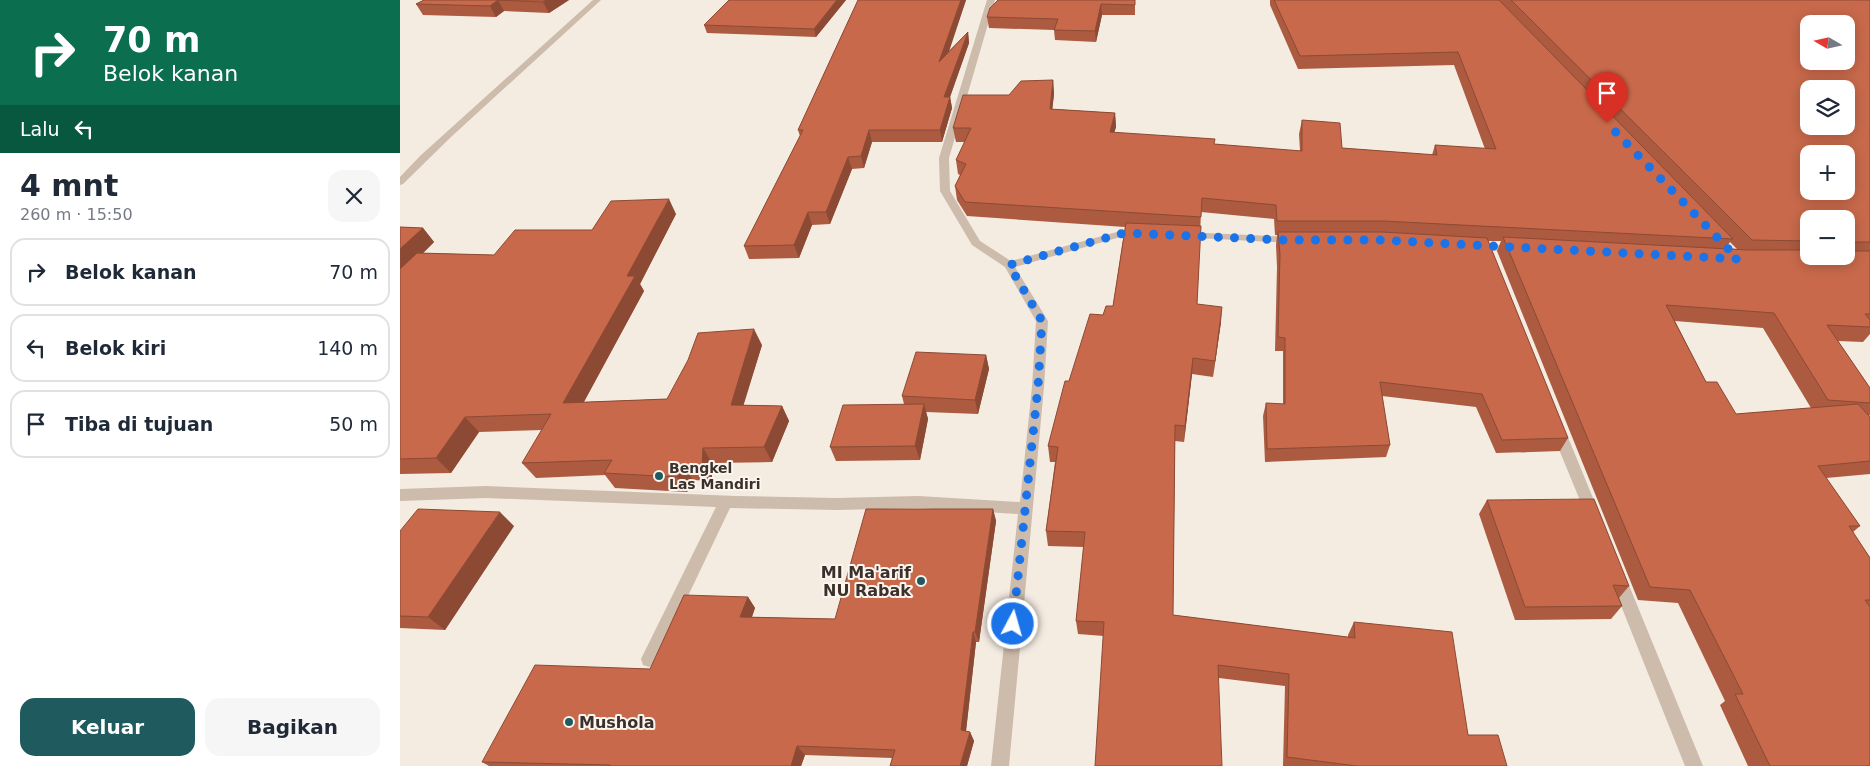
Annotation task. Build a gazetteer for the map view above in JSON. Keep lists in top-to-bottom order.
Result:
{
  "places": ["Bengkel Las Mandiri", "MI Ma'arif NU Rabak", "Mushola"],
  "north": "left",
  "page": {
    "turn": ["70 m", "Belok kanan"],
    "map_buttons": ["+", "−"],
    "then": "Lalu",
    "heading": ["4 mnt", "260 m · 15:50"],
    "list": [
      {
        "name": "Belok kanan",
        "value": "70 m"
      },
      {
        "name": "Belok kiri",
        "value": "140 m"
      },
      {
        "name": "Tiba di tujuan",
        "value": "50 m"
      }
    ],
    "buttons": ["Keluar", "Bagikan"]
  }
}
